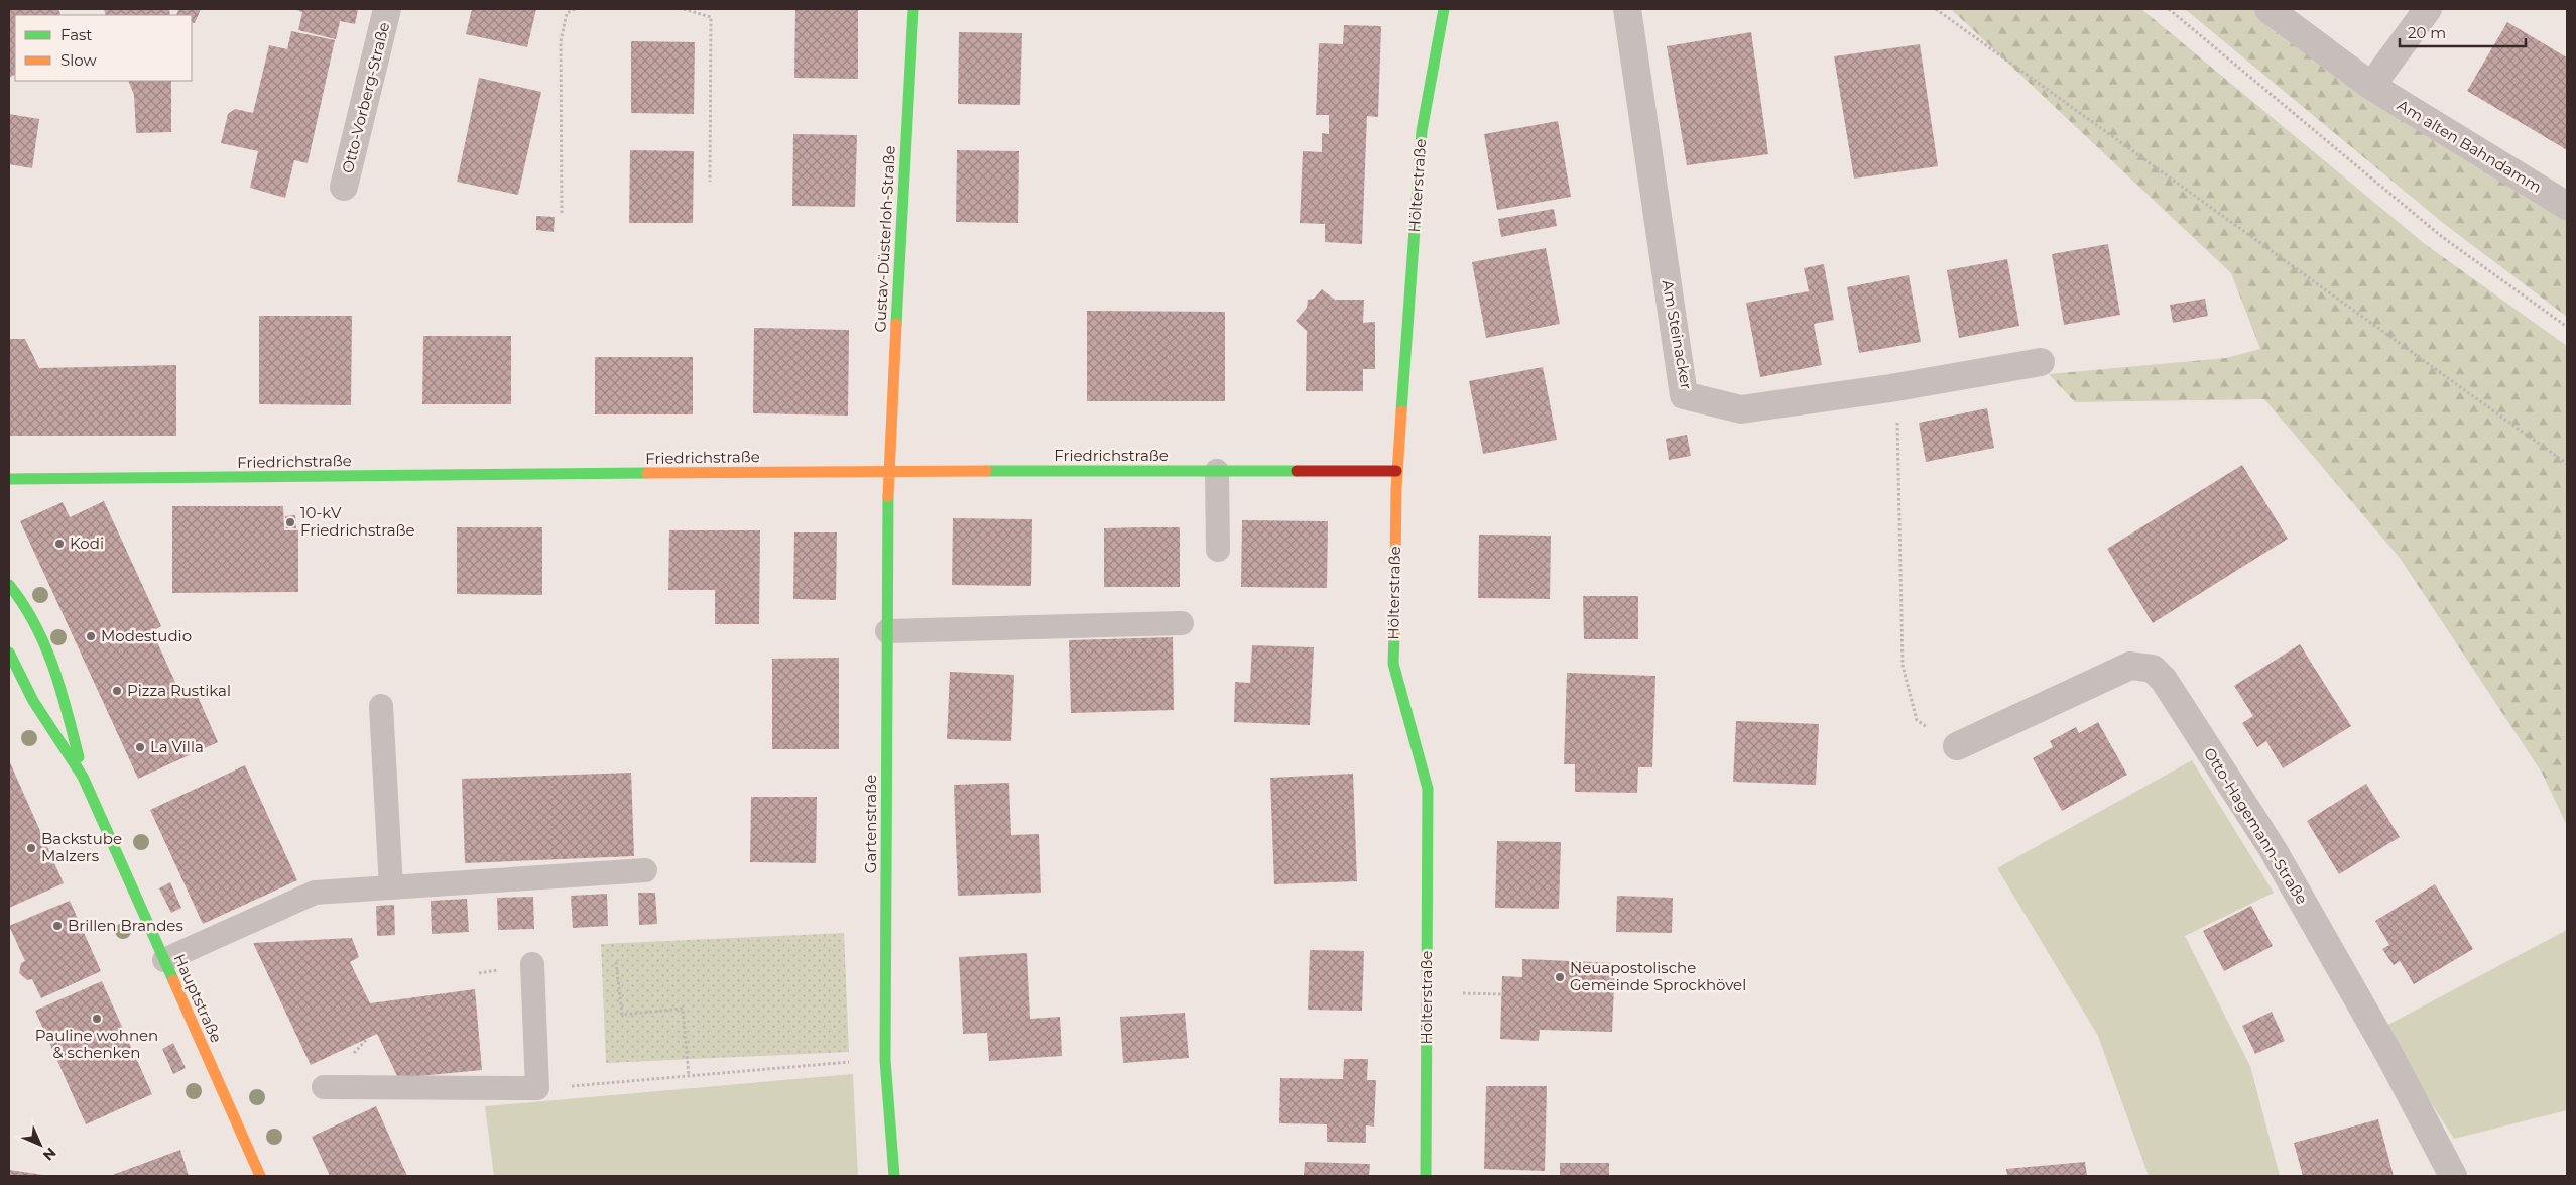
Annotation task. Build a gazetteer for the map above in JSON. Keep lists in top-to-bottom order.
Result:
{
  "streets": {
    "street": [
      "Otto-Vorberg-Straße",
      "Am alten Bahndamm",
      "Hölterstraße",
      "Gustav-Düsterloh-Straße",
      "Am Steinacker",
      "Friedrichstraße",
      "Gartenstraße",
      "Otto-Hagemann-Straße",
      "Hauptstraße"
    ]
  },
  "crossings": [
    ["Hölterstraße", "Friedrichstraße"],
    ["Gustav-Düsterloh-Straße", "Friedrichstraße"],
    ["Gustav-Düsterloh-Straße", "Gartenstraße"],
    ["Friedrichstraße", "Gartenstraße"]
  ],
  "places": [
    "10-kV Friedrichstraße",
    "Kodi",
    "Modestudio",
    "Pizza Rustikal",
    "La Villa",
    "Backstube Malzers",
    "Brillen Brandes",
    "Neuapostolische Gemeinde Sprockhövel",
    "Pauline wohnen & schenken"
  ],
  "legend": ["Fast", "Slow"],
  "scale_bar": "20 m",
  "north": "bottom right"
}
